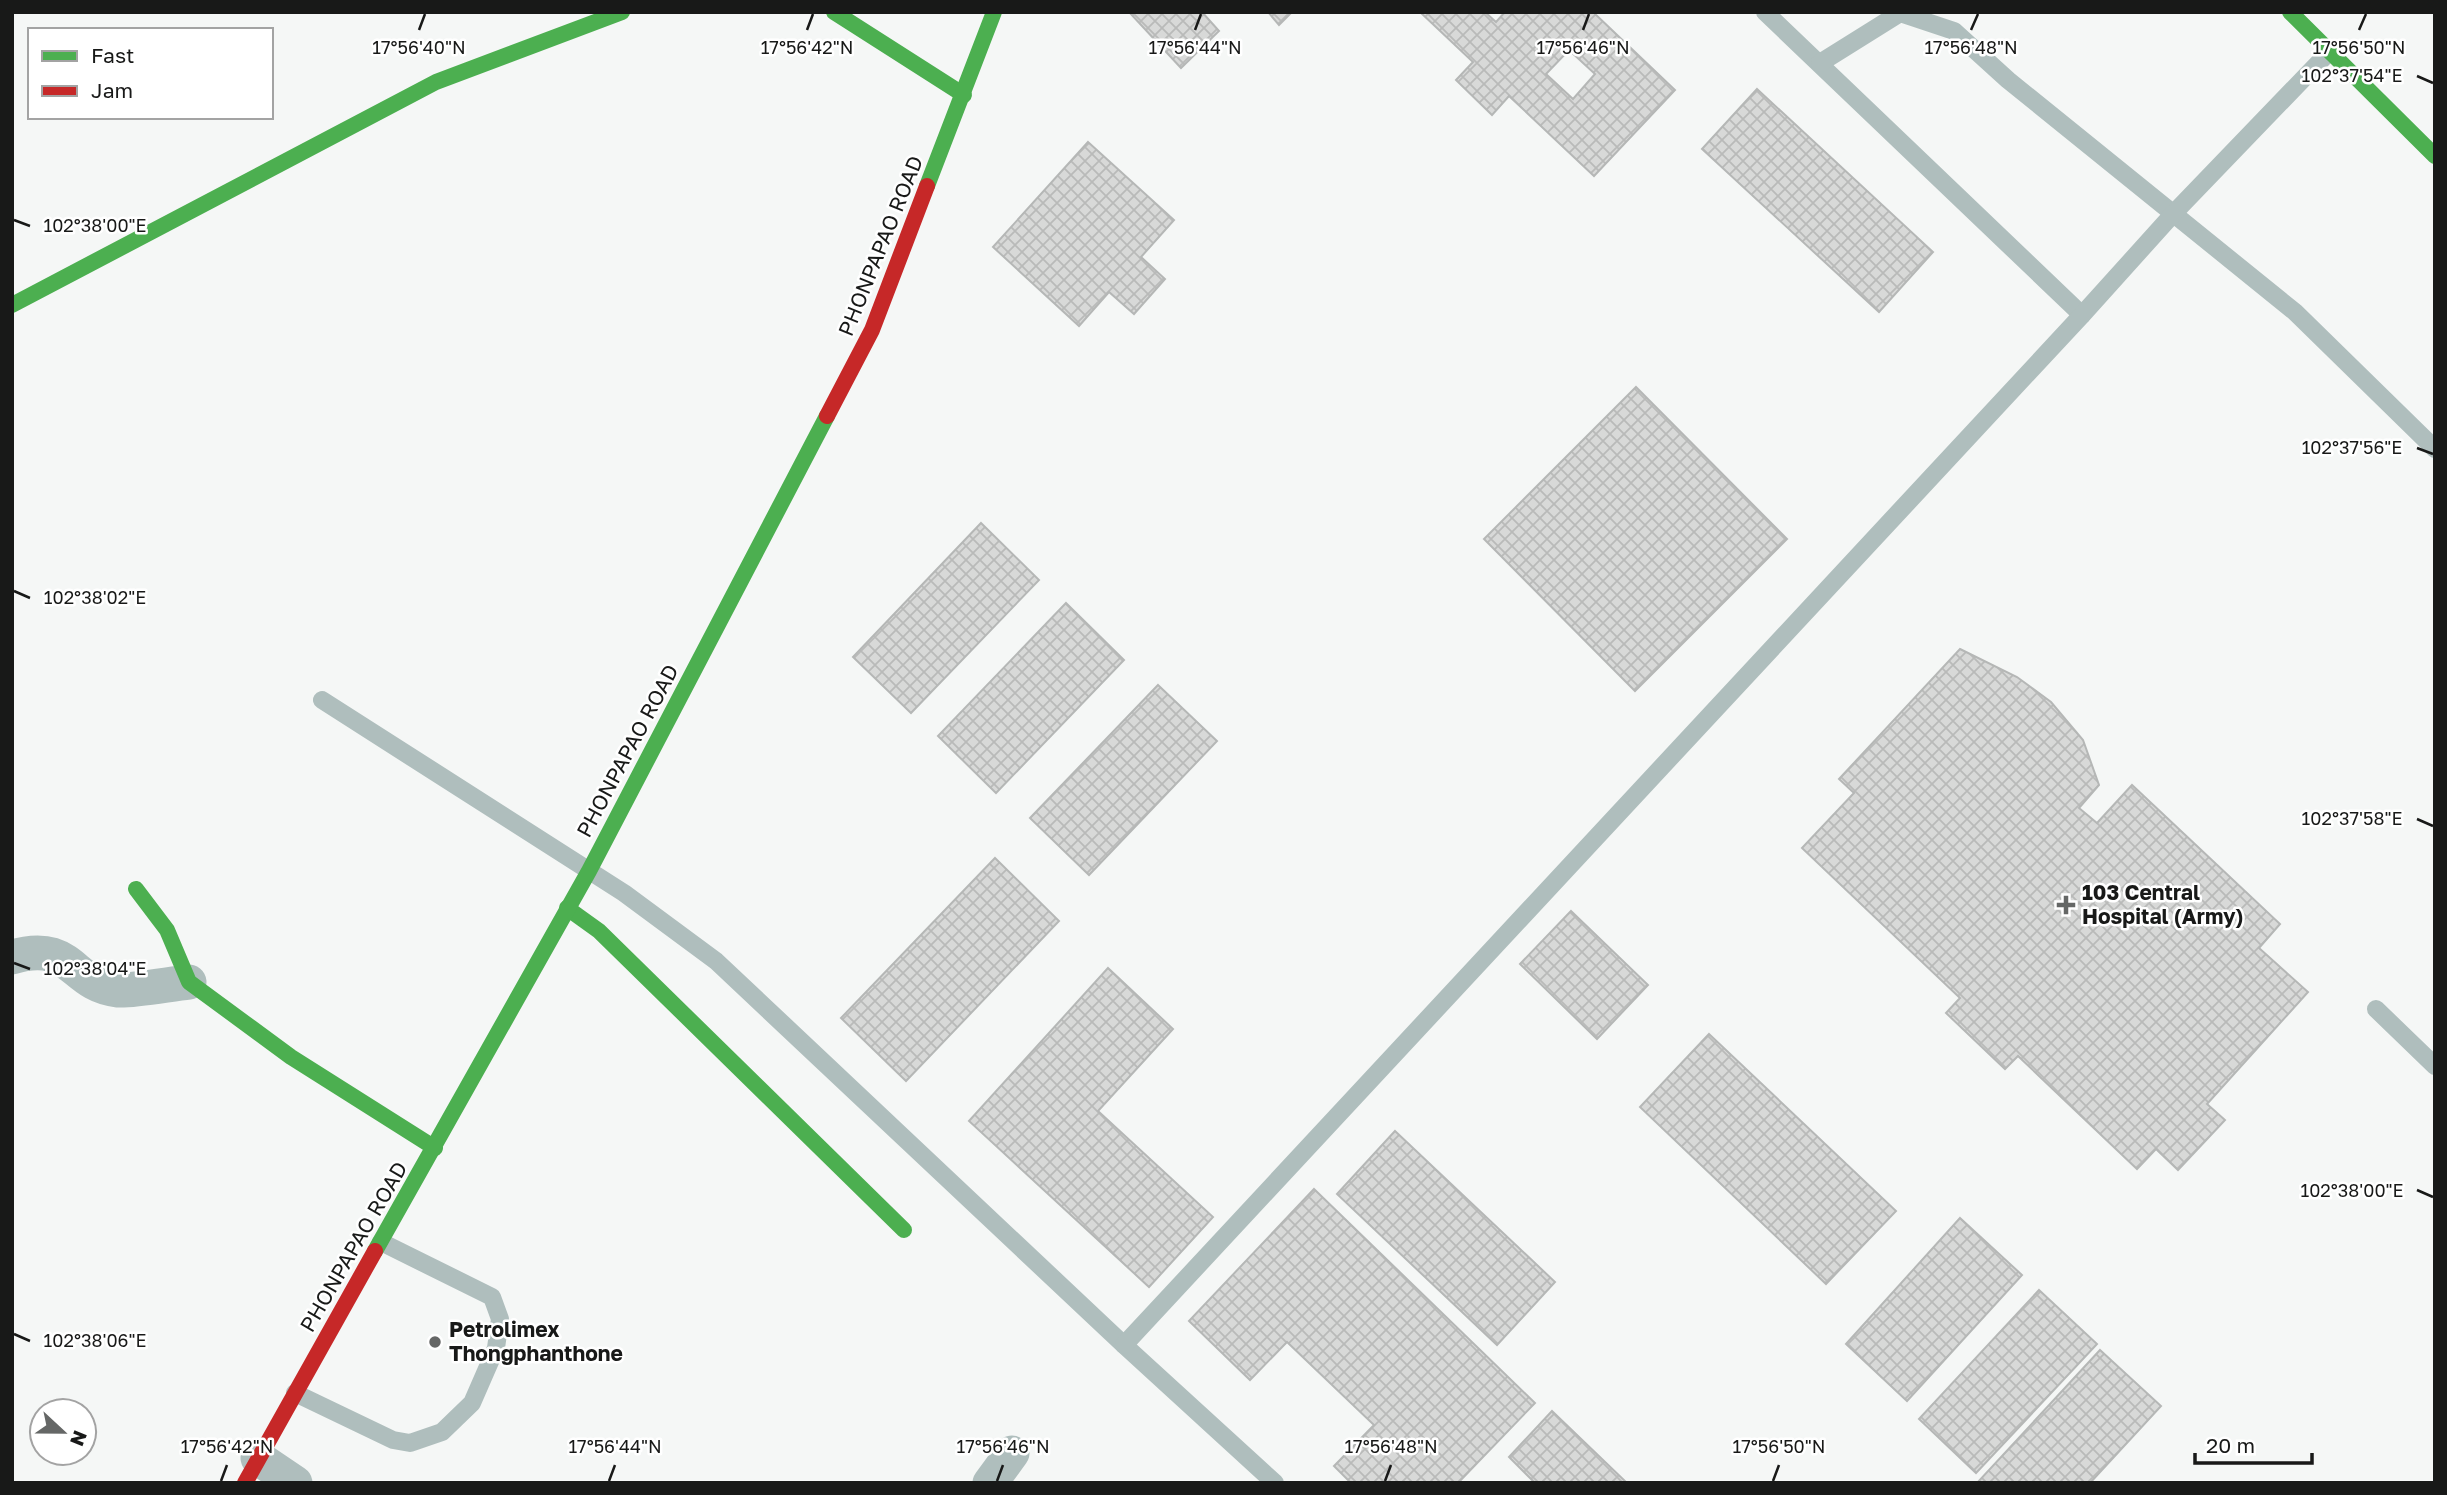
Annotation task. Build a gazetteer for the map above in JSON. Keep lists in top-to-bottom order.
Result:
{
  "streets": {
    "street": ["PHONPAPAO ROAD"]
  },
  "places": {
    "health": ["103 Central Hospital (Army)"],
    "other": ["Petrolimex Thongphanthone"]
  },
  "legend": ["Fast", "Jam"],
  "scale_bar": "20 m",
  "north": "right",
  "coordinates": [
    "17°56'40\"N",
    "17°56'42\"N",
    "17°56'44\"N",
    "17°56'46\"N",
    "17°56'48\"N",
    "17°56'50\"N",
    "102°37'54\"E",
    "102°38'00\"E",
    "102°37'56\"E",
    "102°38'02\"E",
    "102°37'58\"E",
    "102°38'04\"E",
    "102°38'06\"E"
  ]
}
